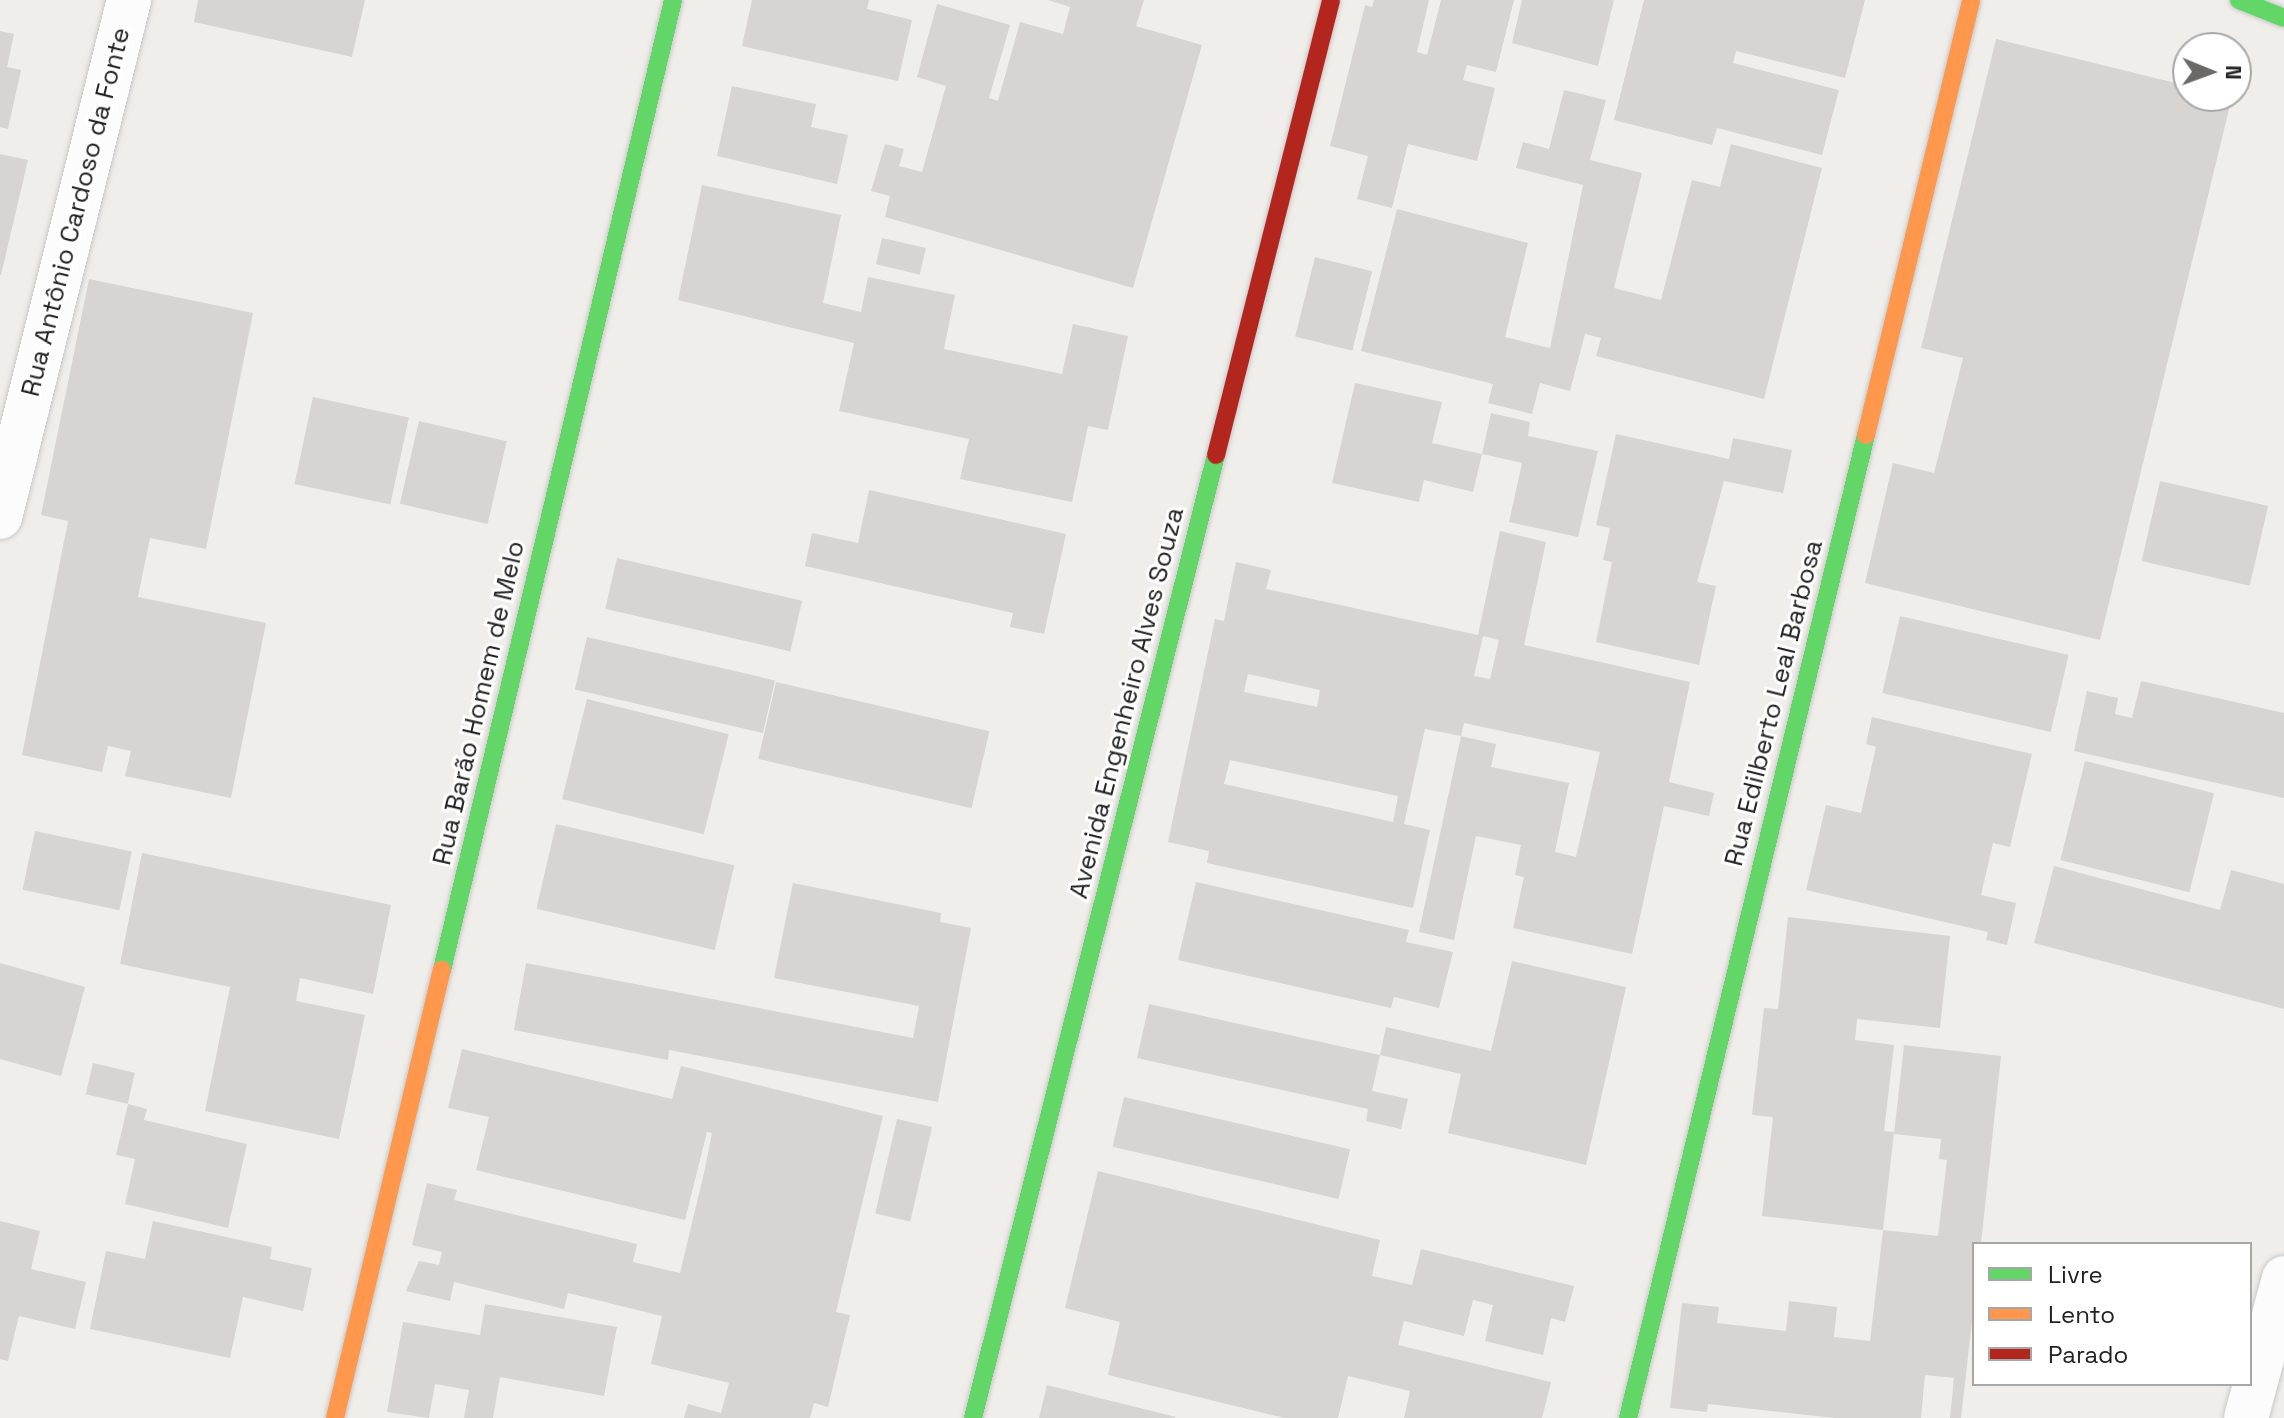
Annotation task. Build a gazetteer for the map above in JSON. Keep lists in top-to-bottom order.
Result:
{
  "streets": {
    "street": [
      "Rua Antônio Cardoso da Fonte",
      "Rua Barão Homem de Melo",
      "Avenida Engenheiro Alves Souza",
      "Rua Edilberto Leal Barbosa"
    ]
  },
  "legend": ["Livre", "Lento", "Parado"],
  "north": "right"
}
